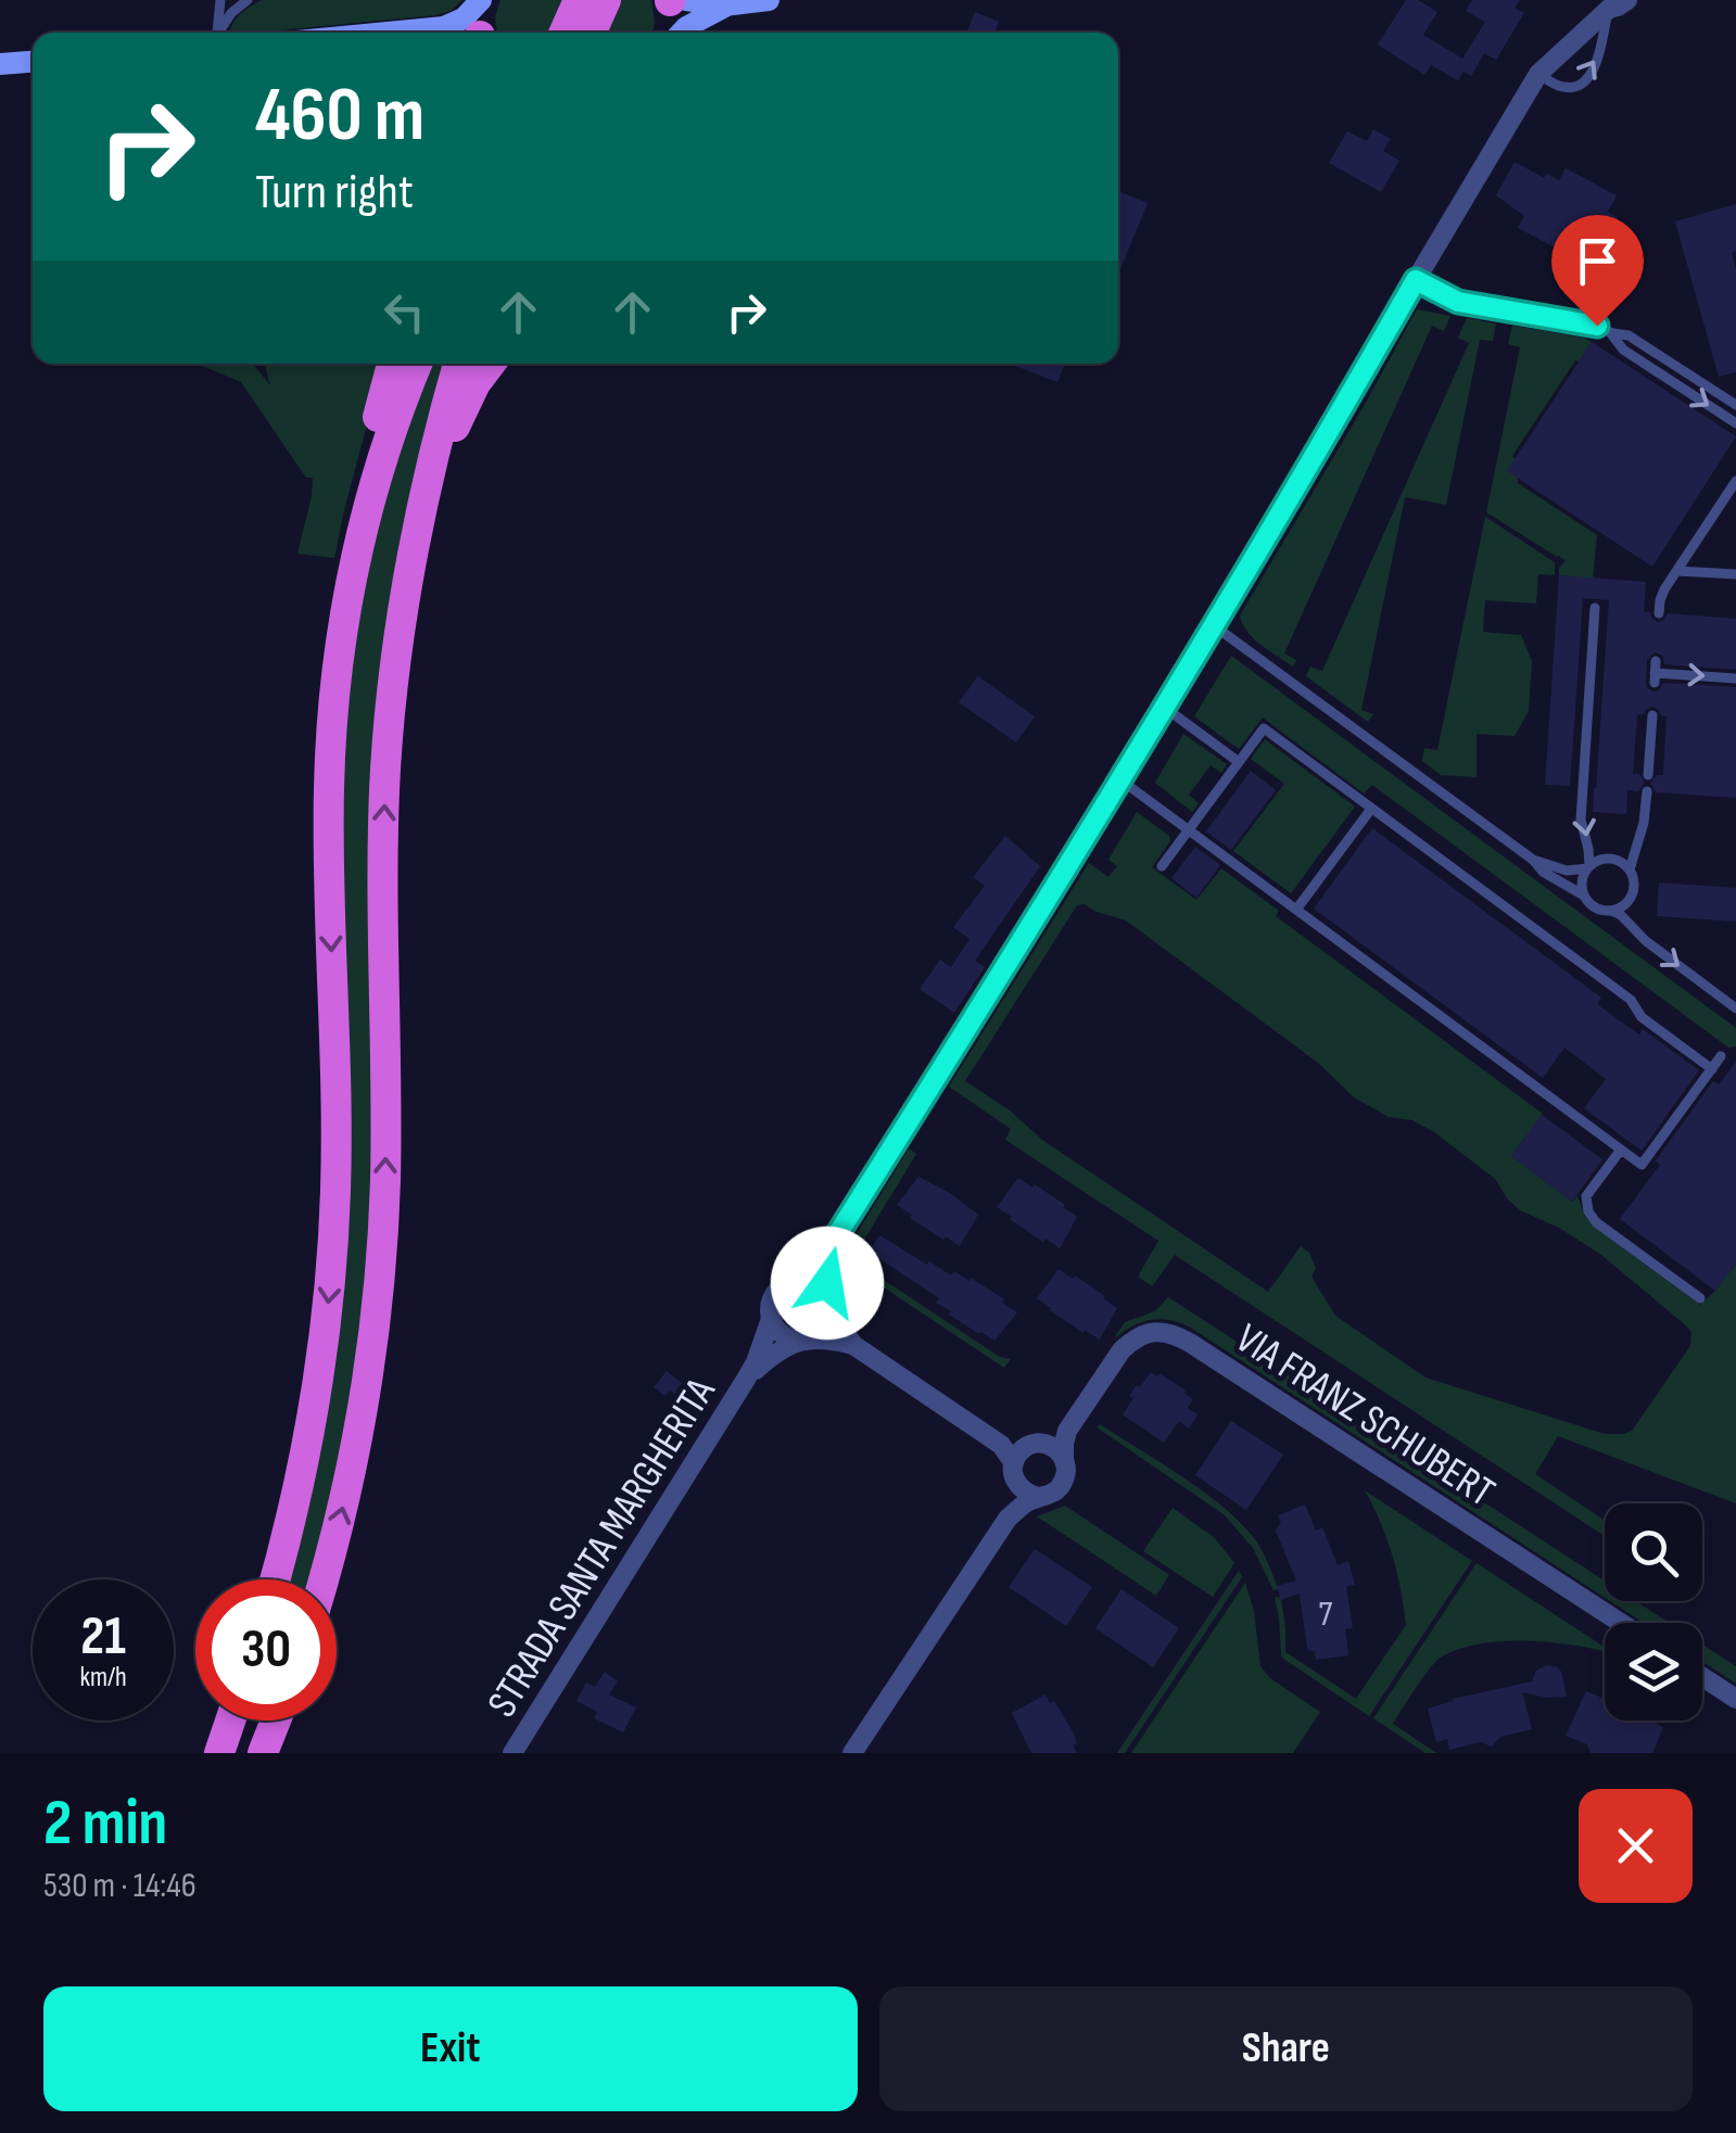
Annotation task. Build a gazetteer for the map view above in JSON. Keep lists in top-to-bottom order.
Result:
{
  "streets": {
    "street": ["VIA FRANZ SCHUBERT", "STRADA SANTA MARGHERITA"]
  },
  "house_numbers": ["7"],
  "page": {
    "turn": ["460 m", "Turn right"],
    "speed": "21 km/h",
    "limit": "30",
    "heading": ["2 min", "530 m · 14:46"],
    "buttons": ["Exit", "Share"]
  }
}
